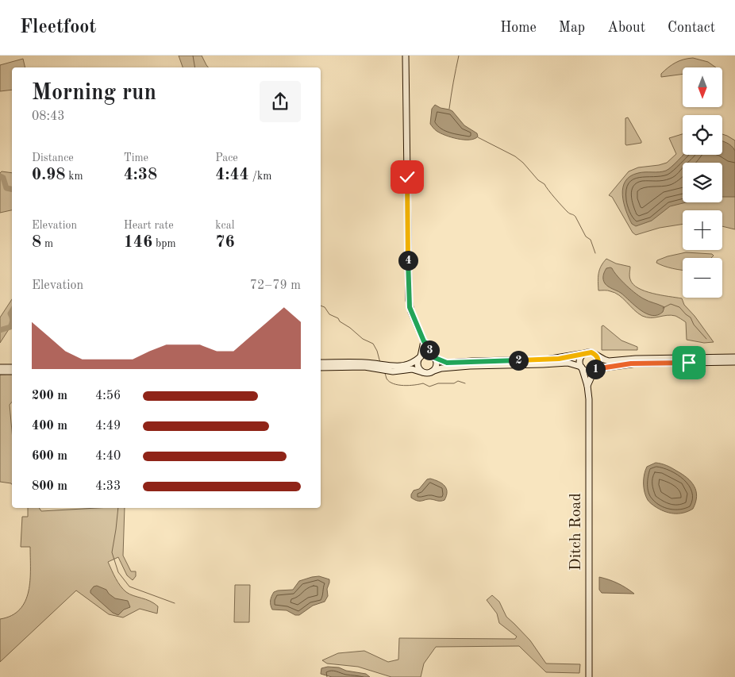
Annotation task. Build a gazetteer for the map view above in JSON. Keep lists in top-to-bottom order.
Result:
{
  "streets": {
    "street": ["Ditch Road"]
  },
  "north": "bottom",
  "page": {
    "header": "Fleetfoot",
    "nav": [
      "Home",
      "Map",
      "About",
      "Contact"
    ],
    "map_buttons": ["+", "−"],
    "heading": ["Morning run", "08:43"],
    "stats": [
      ["Distance", "0.98 km"],
      ["Time", "4:38"],
      ["Pace", "4:44 /km"],
      ["Elevation", "8 m"],
      ["Heart rate", "146 bpm"],
      ["kcal", "76"]
    ],
    "pins": [
      "4",
      "3",
      "2",
      "1"
    ],
    "chart": ["Elevation", "72–79 m"],
    "list": [
      {
        "name": "200 m",
        "note": "4:56"
      },
      {
        "name": "400 m",
        "note": "4:49"
      },
      {
        "name": "600 m",
        "note": "4:40"
      },
      {
        "name": "800 m",
        "note": "4:33"
      }
    ]
  }
}
